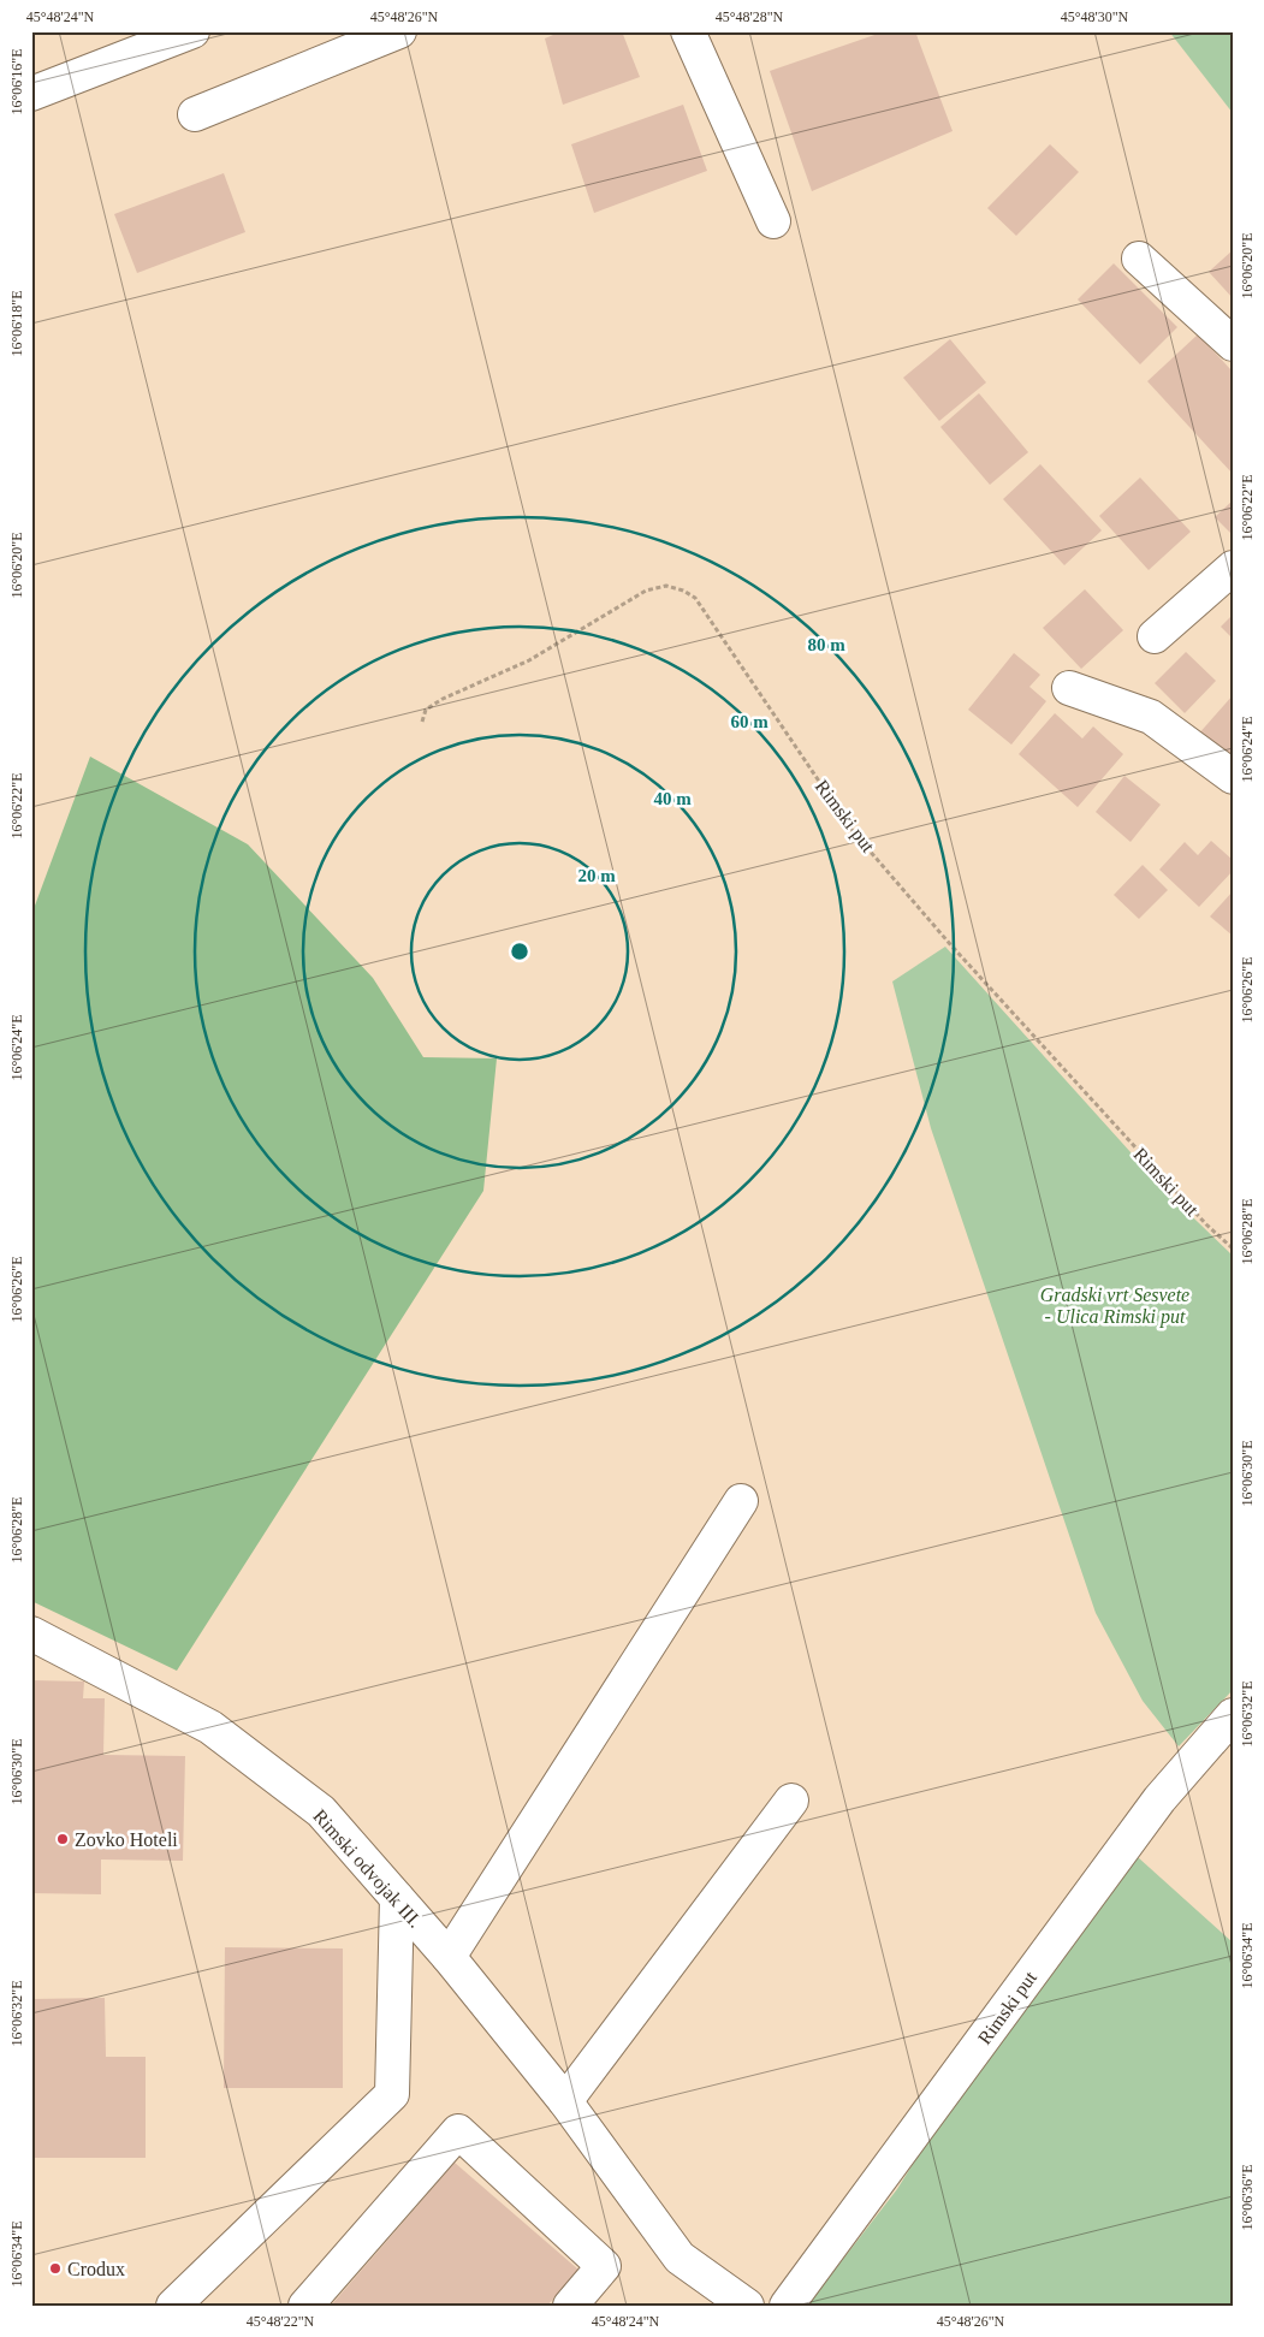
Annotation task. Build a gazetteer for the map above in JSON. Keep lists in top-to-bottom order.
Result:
{
  "streets": {
    "street": ["Rimski put", "Rimski odvojak III."]
  },
  "parks": ["Gradski vrt Sesvete - Ulica Rimski put"],
  "places": ["Zovko Hoteli", "Crodux"],
  "coordinates": [
    "45°48'24\"N",
    "45°48'26\"N",
    "45°48'28\"N",
    "45°48'30\"N",
    "16°06'16\"E",
    "16°06'20\"E",
    "16°06'18\"E",
    "16°06'22\"E",
    "16°06'24\"E",
    "16°06'26\"E",
    "16°06'28\"E",
    "16°06'30\"E",
    "16°06'32\"E",
    "16°06'34\"E",
    "16°06'36\"E",
    "45°48'22\"N"
  ],
  "rings": [
    "80 m",
    "60 m",
    "40 m",
    "20 m"
  ]
}
